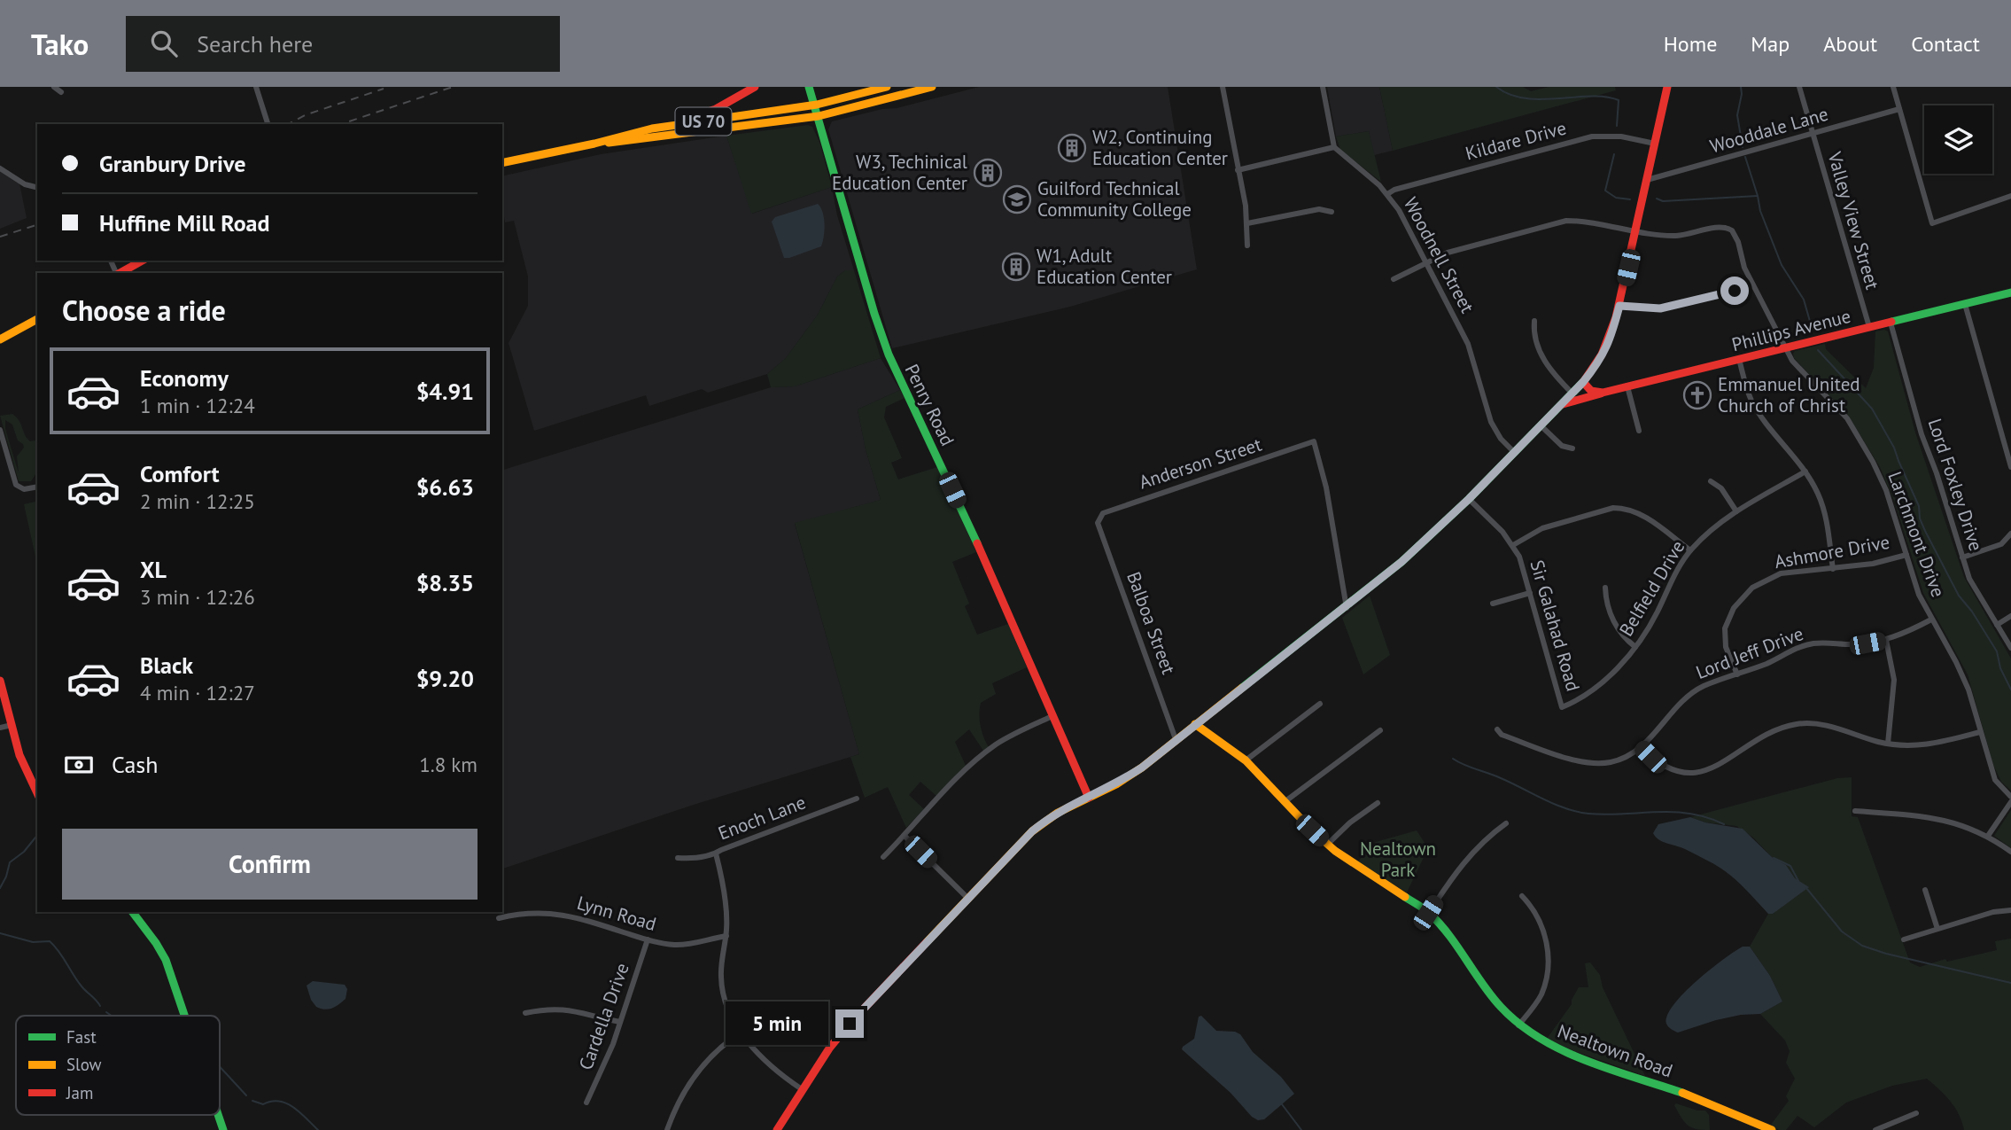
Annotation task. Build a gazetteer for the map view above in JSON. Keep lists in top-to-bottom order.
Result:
{
  "streets": {
    "main road": [
      "US 70",
      "Phillips Avenue",
      "Penry Road",
      "Nealtown Road"
    ],
    "street": [
      "Wooddale Lane",
      "Kildare Drive",
      "Valley View Street",
      "Woodnell Street",
      "Anderson Street",
      "Lord Foxley Drive",
      "Larchmont Drive",
      "Ashmore Drive",
      "Belfield Drive",
      "Balboa Street",
      "Sir Galahad Road",
      "Lord Jeff Drive",
      "Enoch Lane",
      "Lynn Road",
      "Cardella Drive"
    ]
  },
  "crossings": [
    ["US 70", "Penry Road"],
    ["Wooddale Lane", "Valley View Street"],
    ["Kildare Drive", "Woodnell Street"],
    ["Valley View Street", "Phillips Avenue"],
    ["Phillips Avenue", "Lord Foxley Drive"],
    ["Phillips Avenue", "Larchmont Drive"],
    ["Anderson Street", "Balboa Street"],
    ["Larchmont Drive", "Ashmore Drive"],
    ["Larchmont Drive", "Lord Jeff Drive"],
    ["Ashmore Drive", "Lord Jeff Drive"],
    ["Belfield Drive", "Sir Galahad Road"],
    ["Lynn Road", "Cardella Drive"]
  ],
  "parks": ["Nealtown Park"],
  "places": {
    "building": ["W2, Continuing Education Center", "W3, Techinical Education Center", "W1, Adult Education Center"],
    "school or university": ["Guilford Technical Community College"],
    "church": ["Emmanuel United Church of Christ"]
  },
  "legend": ["Fast", "Slow", "Jam"],
  "page": {
    "header": "Tako",
    "search": "Search here",
    "nav": [
      "Home",
      "Map",
      "About",
      "Contact"
    ],
    "banner": ["Granbury Drive", "Huffine Mill Road"],
    "heading": "Choose a ride",
    "list": [
      {
        "name": "Economy",
        "note": "1 min · 12:24",
        "value": "$4.91"
      },
      {
        "name": "Comfort",
        "note": "2 min · 12:25",
        "value": "$6.63"
      },
      {
        "name": "XL",
        "note": "3 min · 12:26",
        "value": "$8.35"
      },
      {
        "name": "Black",
        "note": "4 min · 12:27",
        "value": "$9.20"
      }
    ],
    "pay": ["Cash", "1.8 km"],
    "buttons": "Confirm",
    "bubble": "5 min"
  }
}
